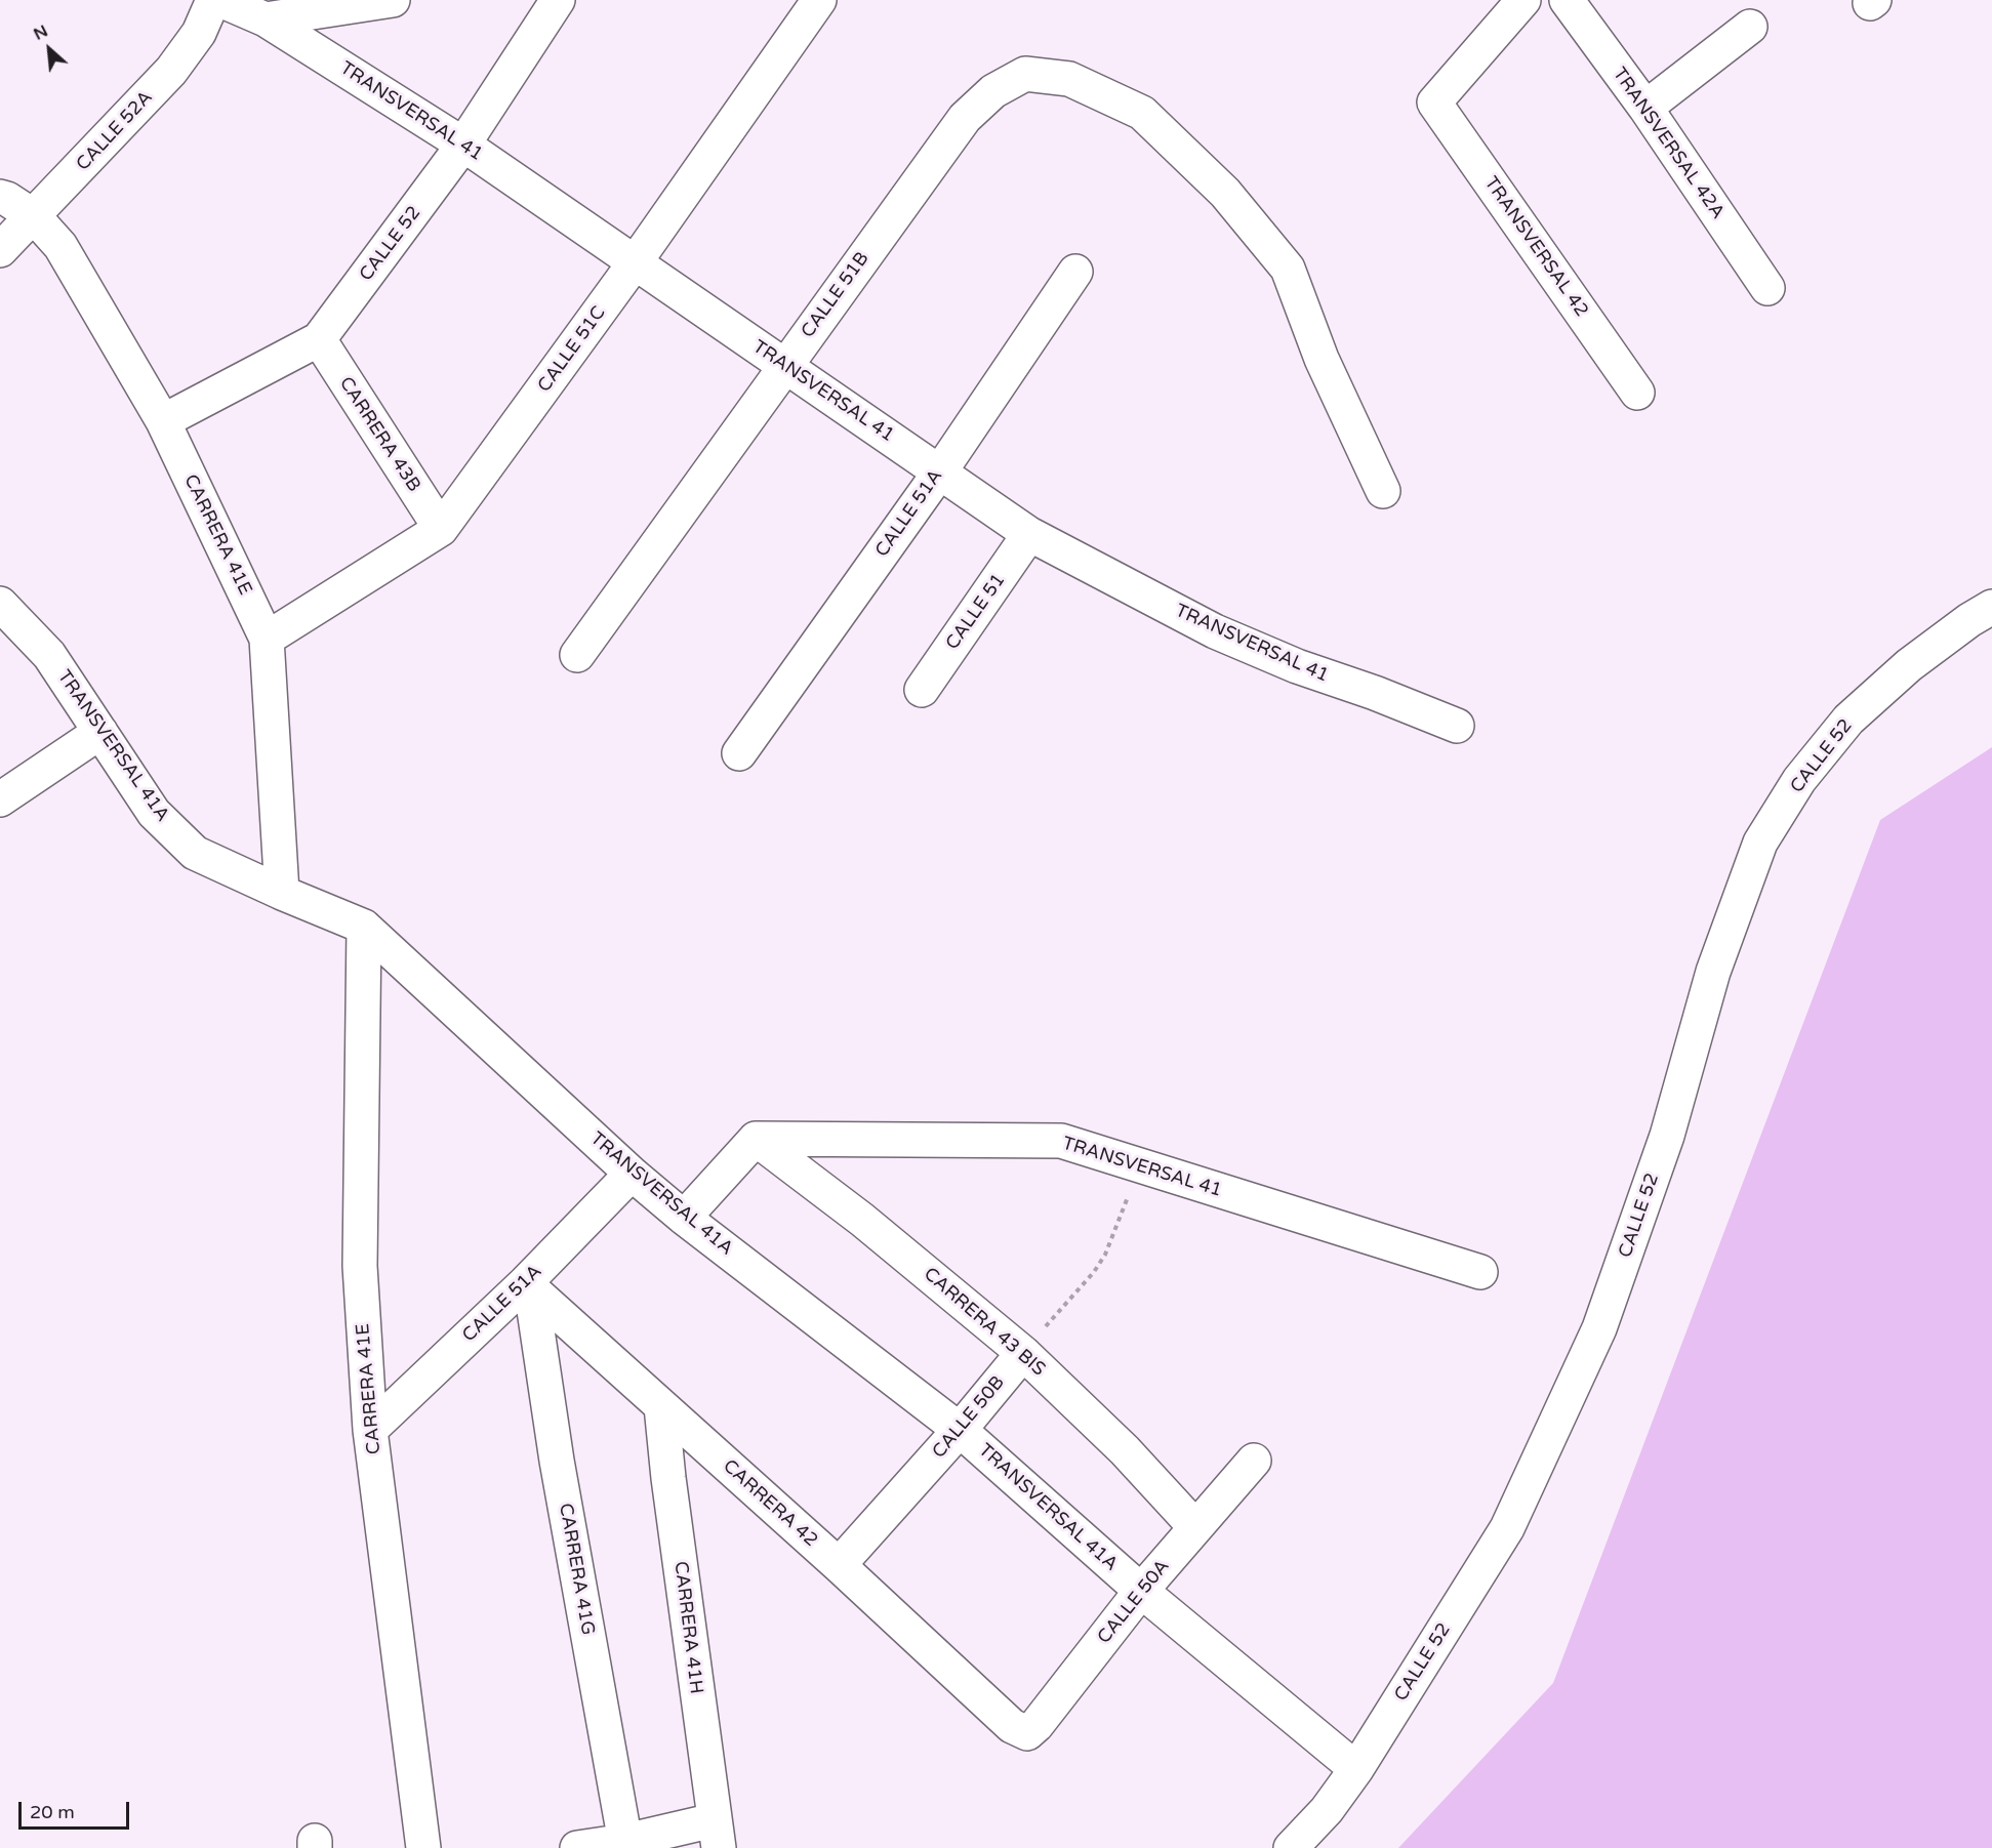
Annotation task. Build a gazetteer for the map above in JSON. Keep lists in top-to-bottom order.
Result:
{
  "streets": {
    "street": [
      "TRANSVERSAL 41",
      "CALLE 52A",
      "TRANSVERSAL 42A",
      "CALLE 52",
      "TRANSVERSAL 42",
      "CALLE 51B",
      "CALLE 51C",
      "CARRERA 43B",
      "CALLE 51A",
      "CARRERA 41E",
      "CALLE 51",
      "TRANSVERSAL 41A",
      "CARRERA 43 BIS",
      "CALLE 50B",
      "CARRERA 42",
      "CARRERA 41G",
      "CALLE 50A",
      "CARRERA 41H"
    ]
  },
  "crossings": [
    ["TRANSVERSAL 41", "CALLE 52"],
    ["TRANSVERSAL 41", "CALLE 51B"],
    ["TRANSVERSAL 41", "CALLE 51C"],
    ["TRANSVERSAL 41", "CALLE 51A"],
    ["TRANSVERSAL 41", "CALLE 51"],
    ["TRANSVERSAL 41", "CARRERA 43 BIS"],
    ["CALLE 52A", "CARRERA 41E"],
    ["CALLE 52", "CARRERA 43B"],
    ["CALLE 52", "CARRERA 41E"],
    ["CALLE 52", "TRANSVERSAL 41A"],
    ["CALLE 51C", "CARRERA 43B"],
    ["CALLE 51C", "CARRERA 41E"],
    ["CALLE 51A", "CARRERA 41E"],
    ["CALLE 51A", "TRANSVERSAL 41A"],
    ["CALLE 51A", "CARRERA 42"],
    ["CALLE 51A", "CARRERA 41G"],
    ["CARRERA 41E", "TRANSVERSAL 41A"],
    ["TRANSVERSAL 41A", "CALLE 50B"],
    ["TRANSVERSAL 41A", "CALLE 50A"],
    ["CARRERA 43 BIS", "CALLE 50B"],
    ["CARRERA 43 BIS", "CALLE 50A"],
    ["CALLE 50B", "CARRERA 42"],
    ["CARRERA 42", "CARRERA 41G"],
    ["CARRERA 42", "CALLE 50A"],
    ["CARRERA 42", "CARRERA 41H"]
  ],
  "scale_bar": "20 m",
  "north": "top left"
}
